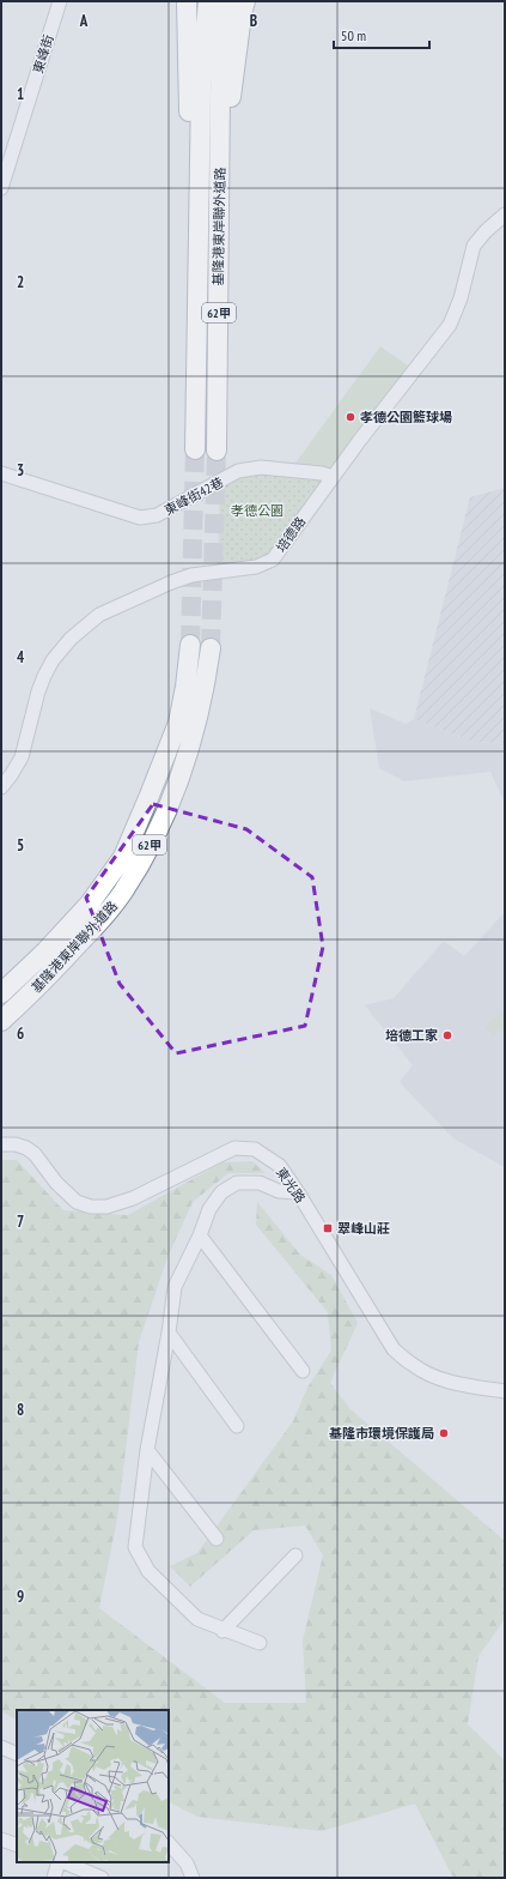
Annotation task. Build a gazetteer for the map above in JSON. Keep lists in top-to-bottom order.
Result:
{
  "streets": {
    "highway": ["基隆港東岸聯外道路", "62甲"],
    "street": [
      "東峰街",
      "東峰街42巷",
      "培德路",
      "東光路"
    ]
  },
  "crossings": [
    ["東峰街42巷", "培德路"]
  ],
  "parks": ["孝德公園"],
  "places": {
    "other": ["孝德公園籃球場", "培德工家", "基隆市環境保護局"],
    "transit": ["翠峰山莊"]
  },
  "scale_bar": "50 m",
  "grid": {
    "columns": ["A", "B"],
    "rows": [
      "1",
      "2",
      "3",
      "4",
      "5",
      "6",
      "7",
      "8",
      "9"
    ]
  }
}
